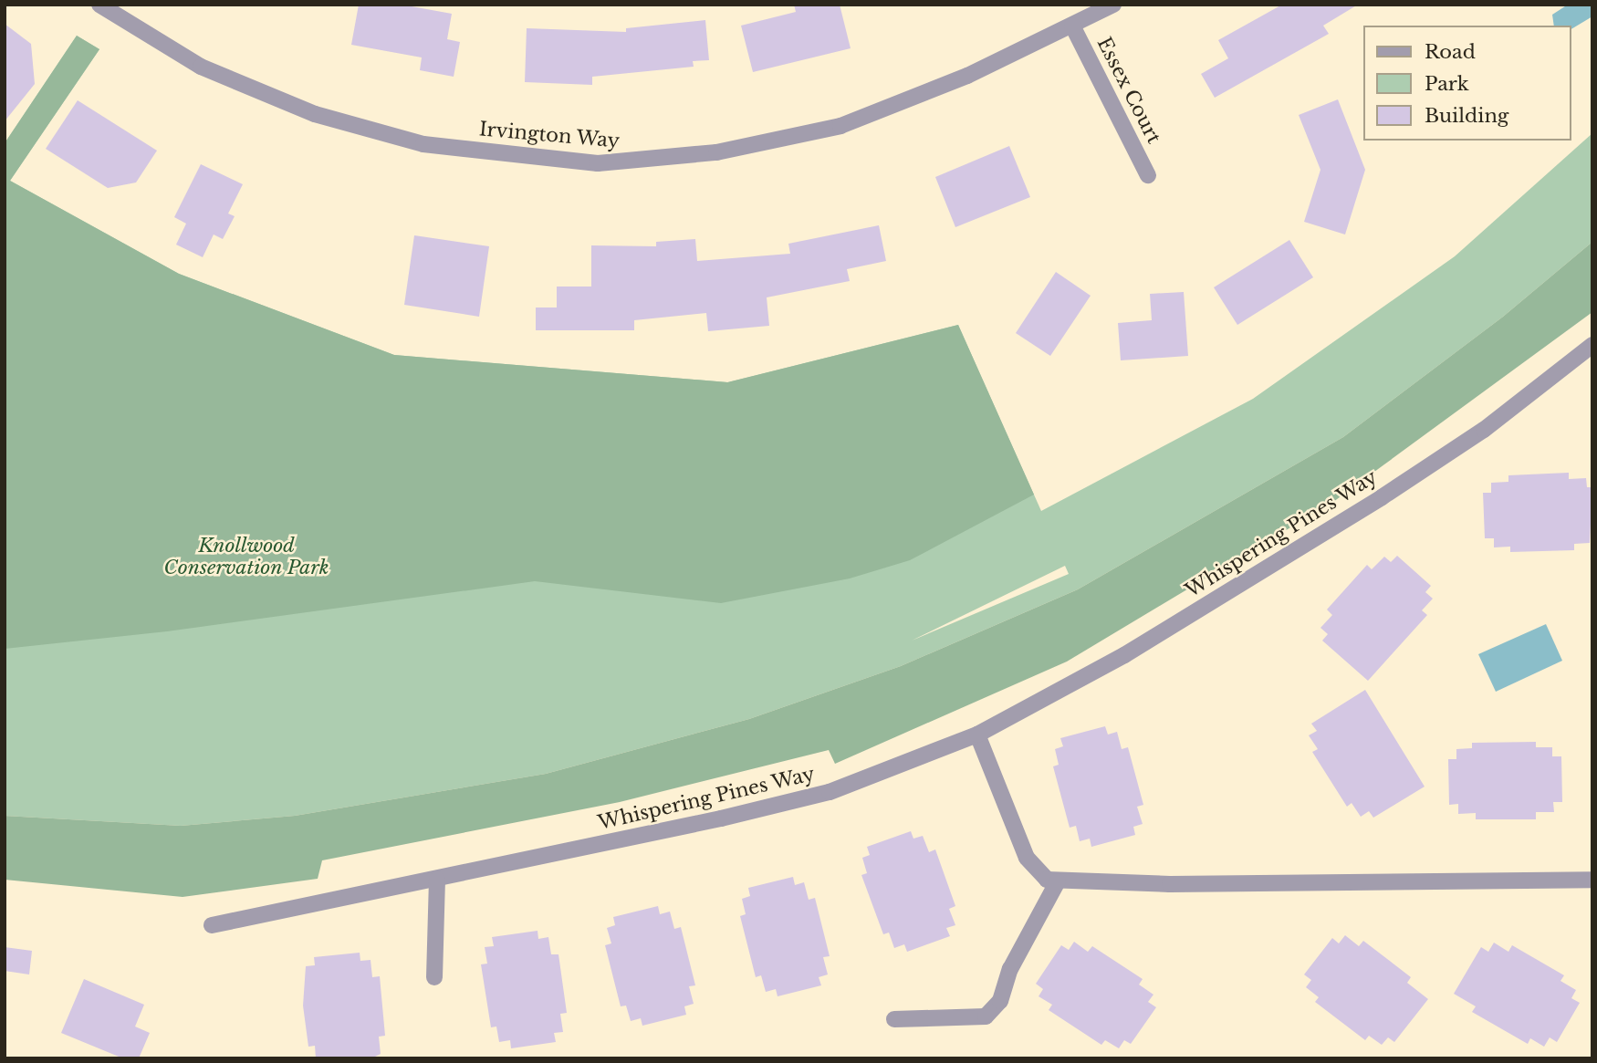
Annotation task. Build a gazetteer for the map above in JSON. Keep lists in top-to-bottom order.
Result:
{
  "streets": {
    "street": ["Essex Court", "Irvington Way", "Whispering Pines Way"]
  },
  "crossings": [
    ["Essex Court", "Irvington Way"]
  ],
  "parks": ["Knollwood Conservation Park"],
  "legend": ["Road", "Park", "Building"]
}
